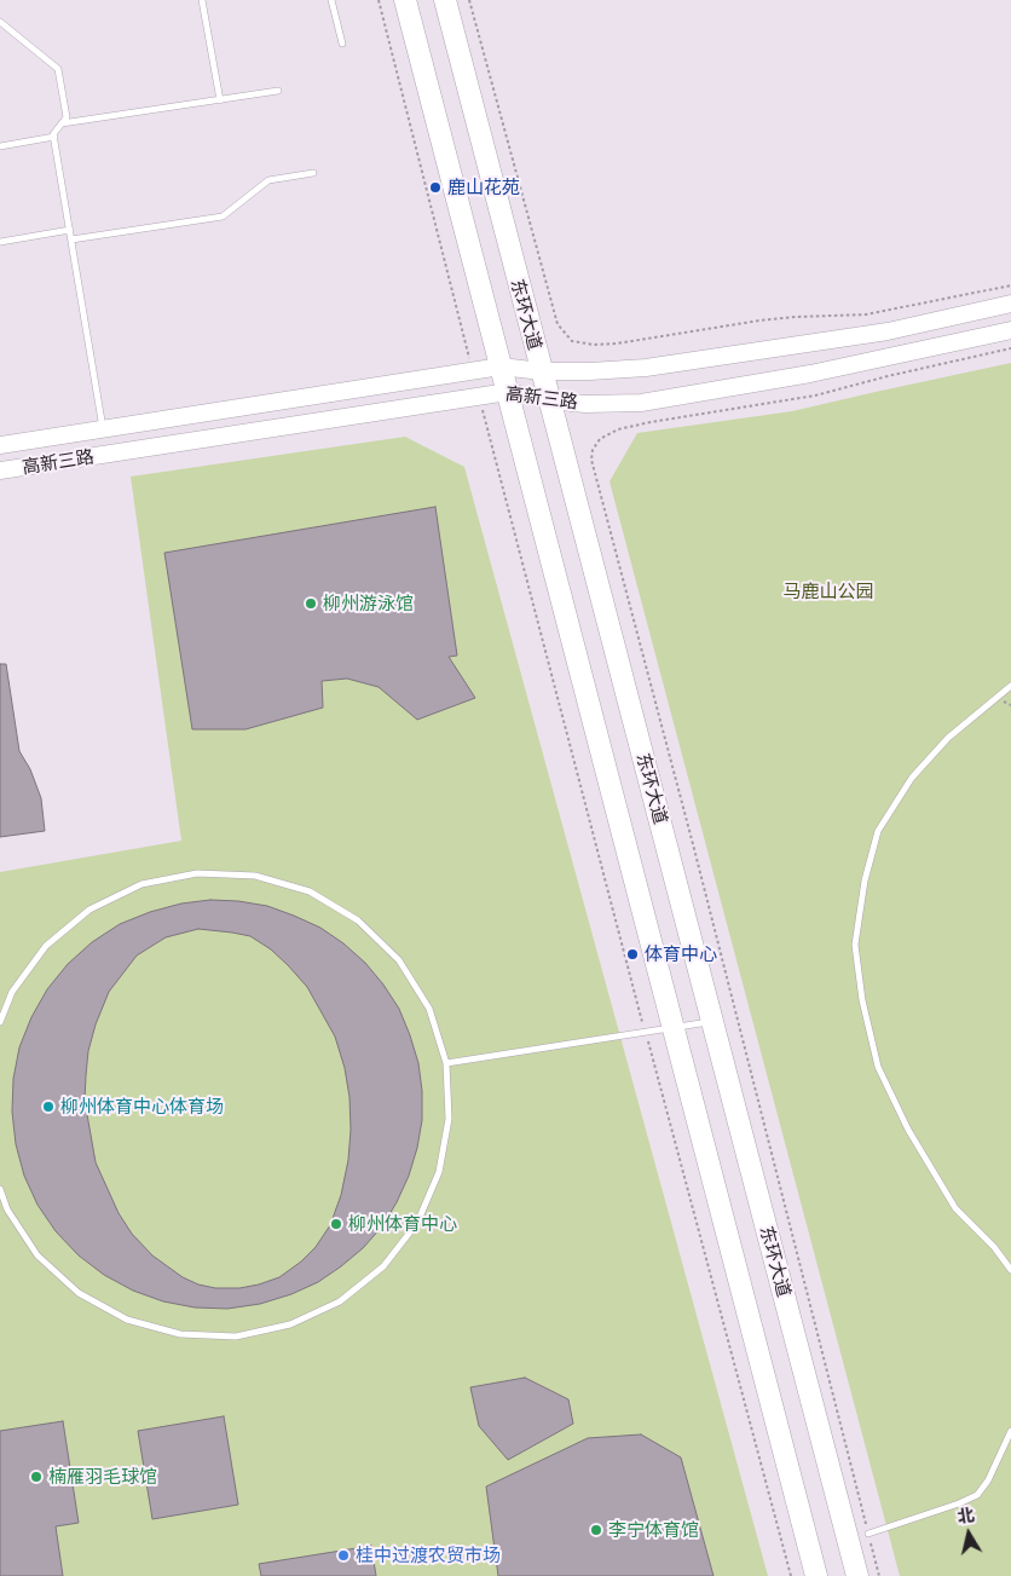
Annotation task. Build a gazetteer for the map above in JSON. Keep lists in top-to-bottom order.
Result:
{
  "streets": {
    "highway": ["东环大道"],
    "main road": ["高新三路"]
  },
  "crossings": [
    ["东环大道", "高新三路"]
  ],
  "parks": ["马鹿山公园"],
  "places": [
    "鹿山花苑",
    "柳州游泳馆",
    "体育中心",
    "柳州体育中心体育场",
    "柳州体育中心",
    "楠雁羽毛球馆",
    "李宁体育馆",
    "桂中过渡农贸市场"
  ],
  "north": "top"
}
